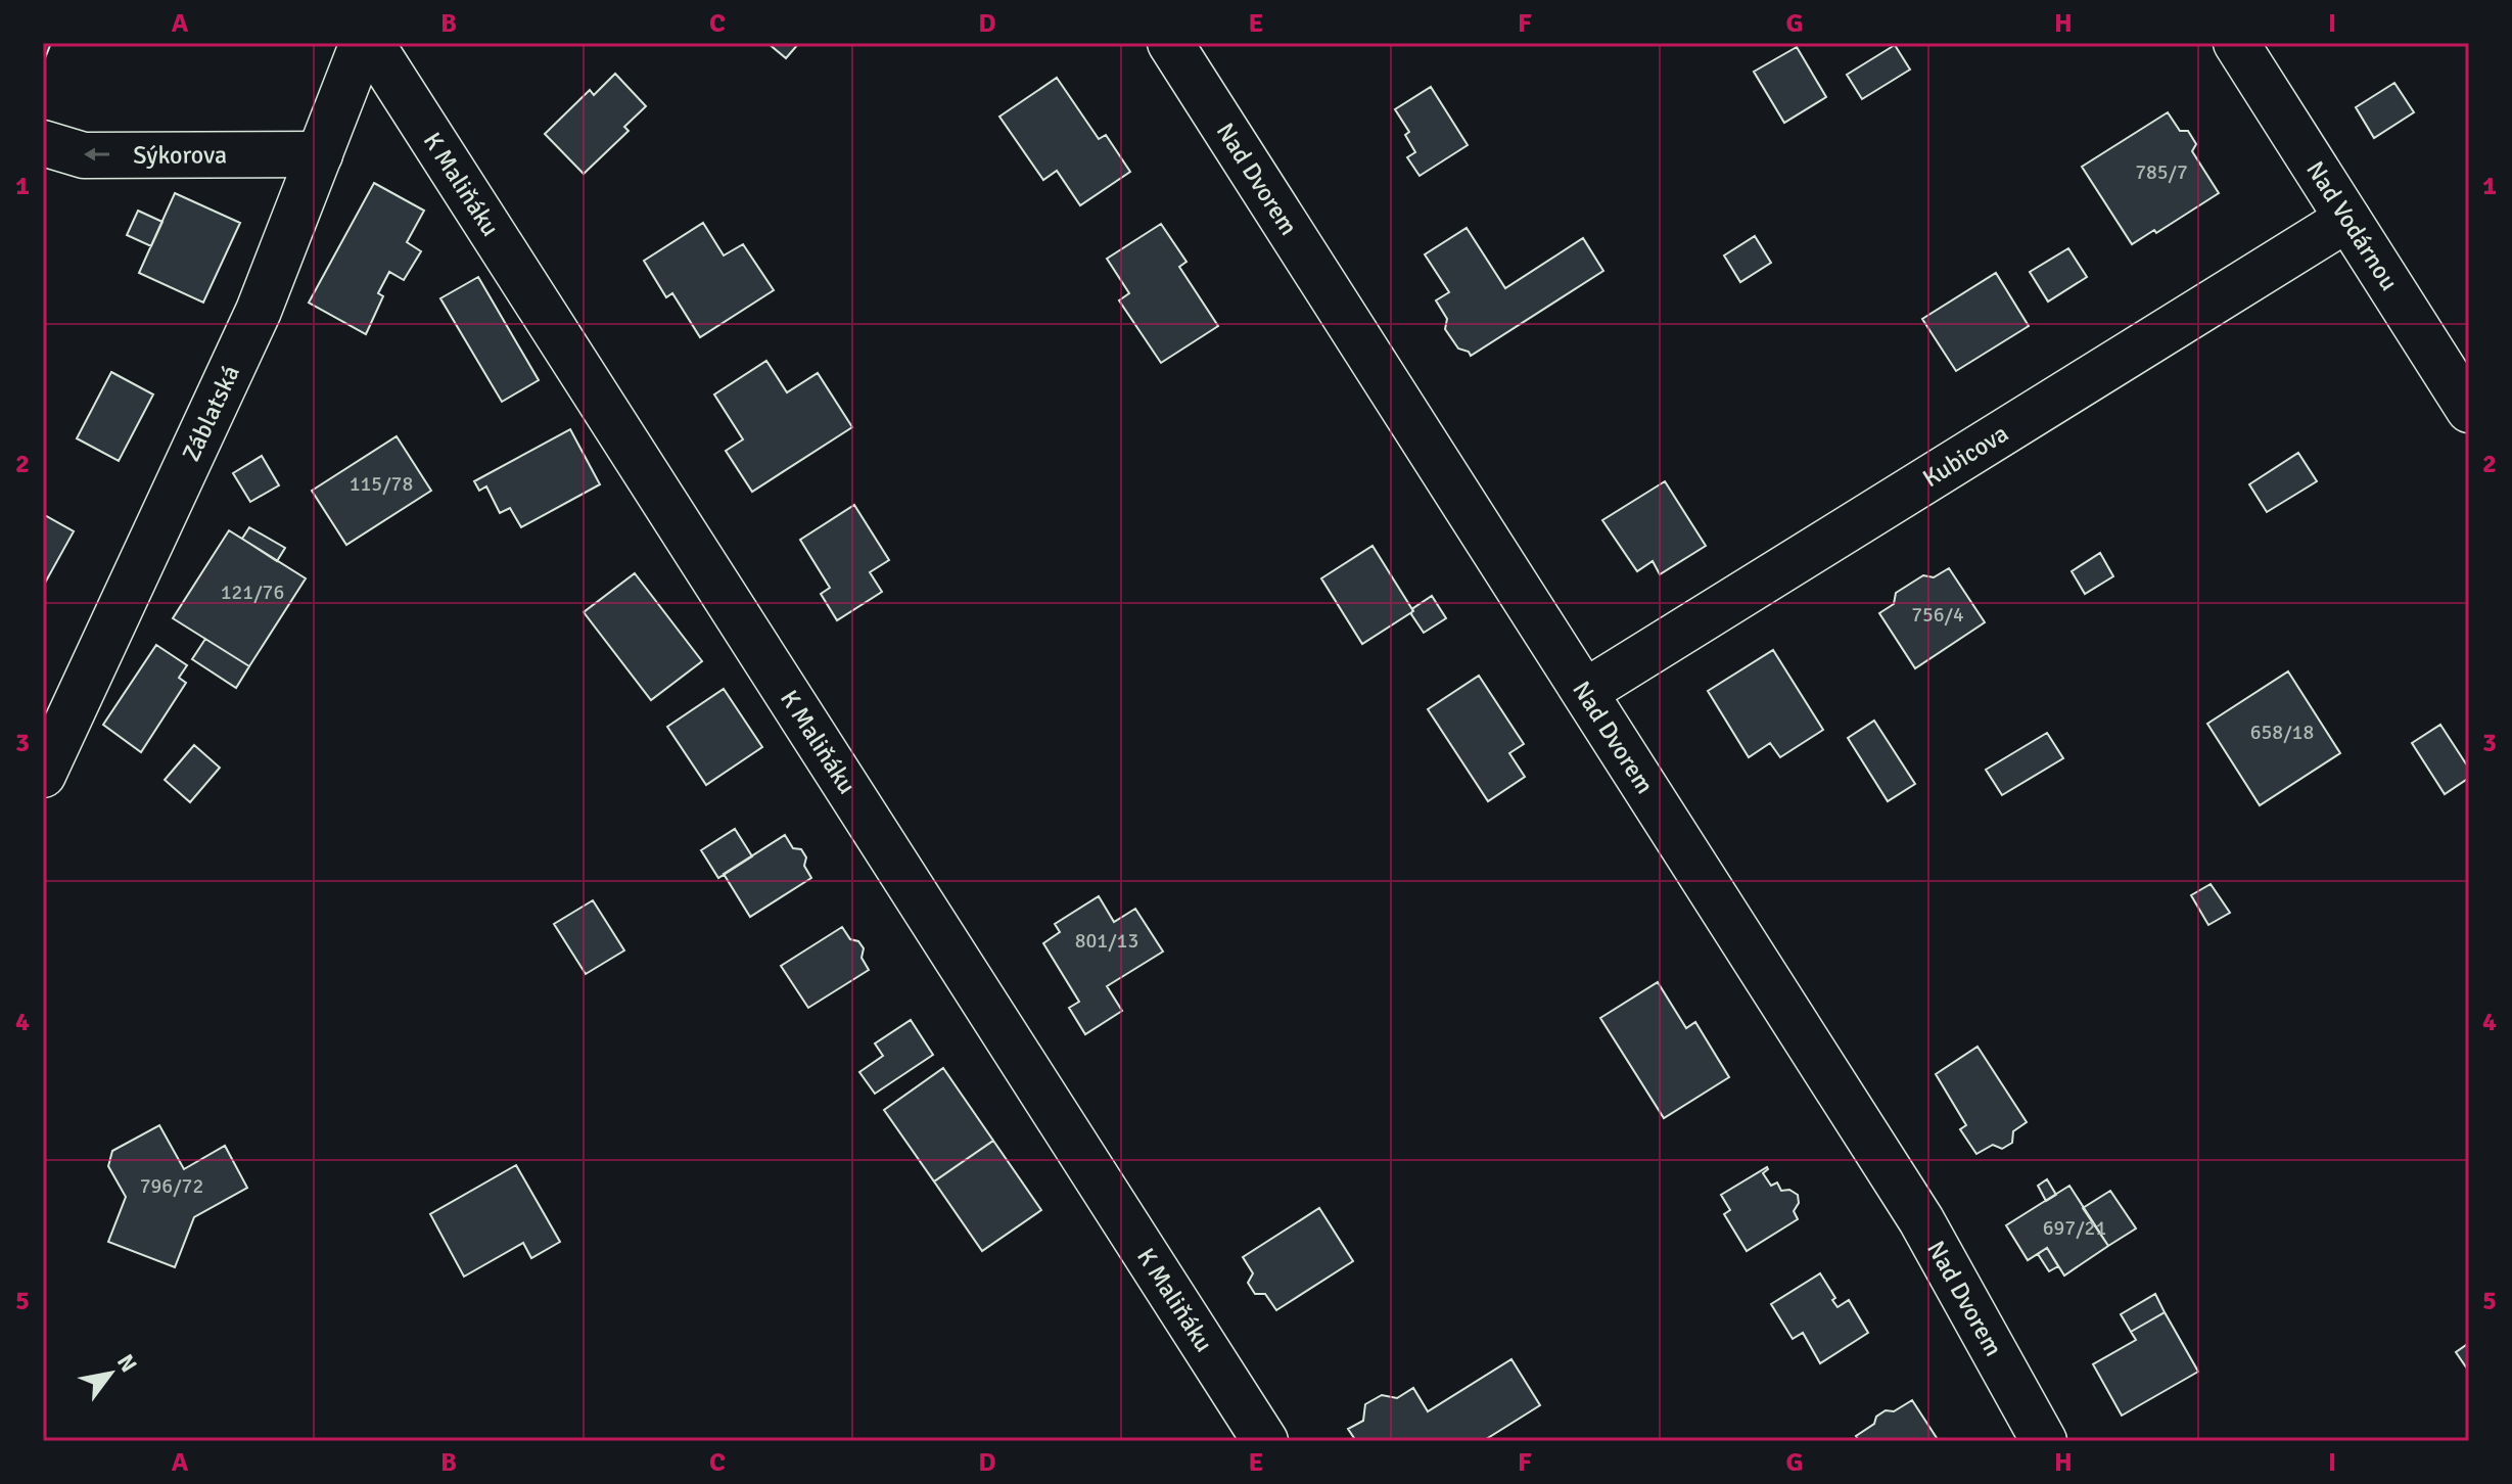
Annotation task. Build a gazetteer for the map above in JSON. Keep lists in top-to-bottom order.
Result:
{
  "streets": {
    "street": [
      "Sýkorova",
      "Nad Dvorem",
      "K Maliňáku",
      "Nad Vodárnou",
      "Záblatská",
      "Kubicova"
    ]
  },
  "crossings": [
    ["Sýkorova", "Záblatská"],
    ["Nad Dvorem", "Kubicova"],
    ["Nad Vodárnou", "Kubicova"]
  ],
  "one_way": ["Sýkorova"],
  "house_numbers": [
    "785/7",
    "115/78",
    "121/76",
    "756/4",
    "658/18",
    "801/13",
    "796/72",
    "697/21"
  ],
  "north": "top right",
  "grid": {
    "columns": [
      "A",
      "B",
      "C",
      "D",
      "E",
      "F",
      "G",
      "H",
      "I"
    ],
    "rows": [
      "1",
      "2",
      "3",
      "4",
      "5"
    ]
  }
}
